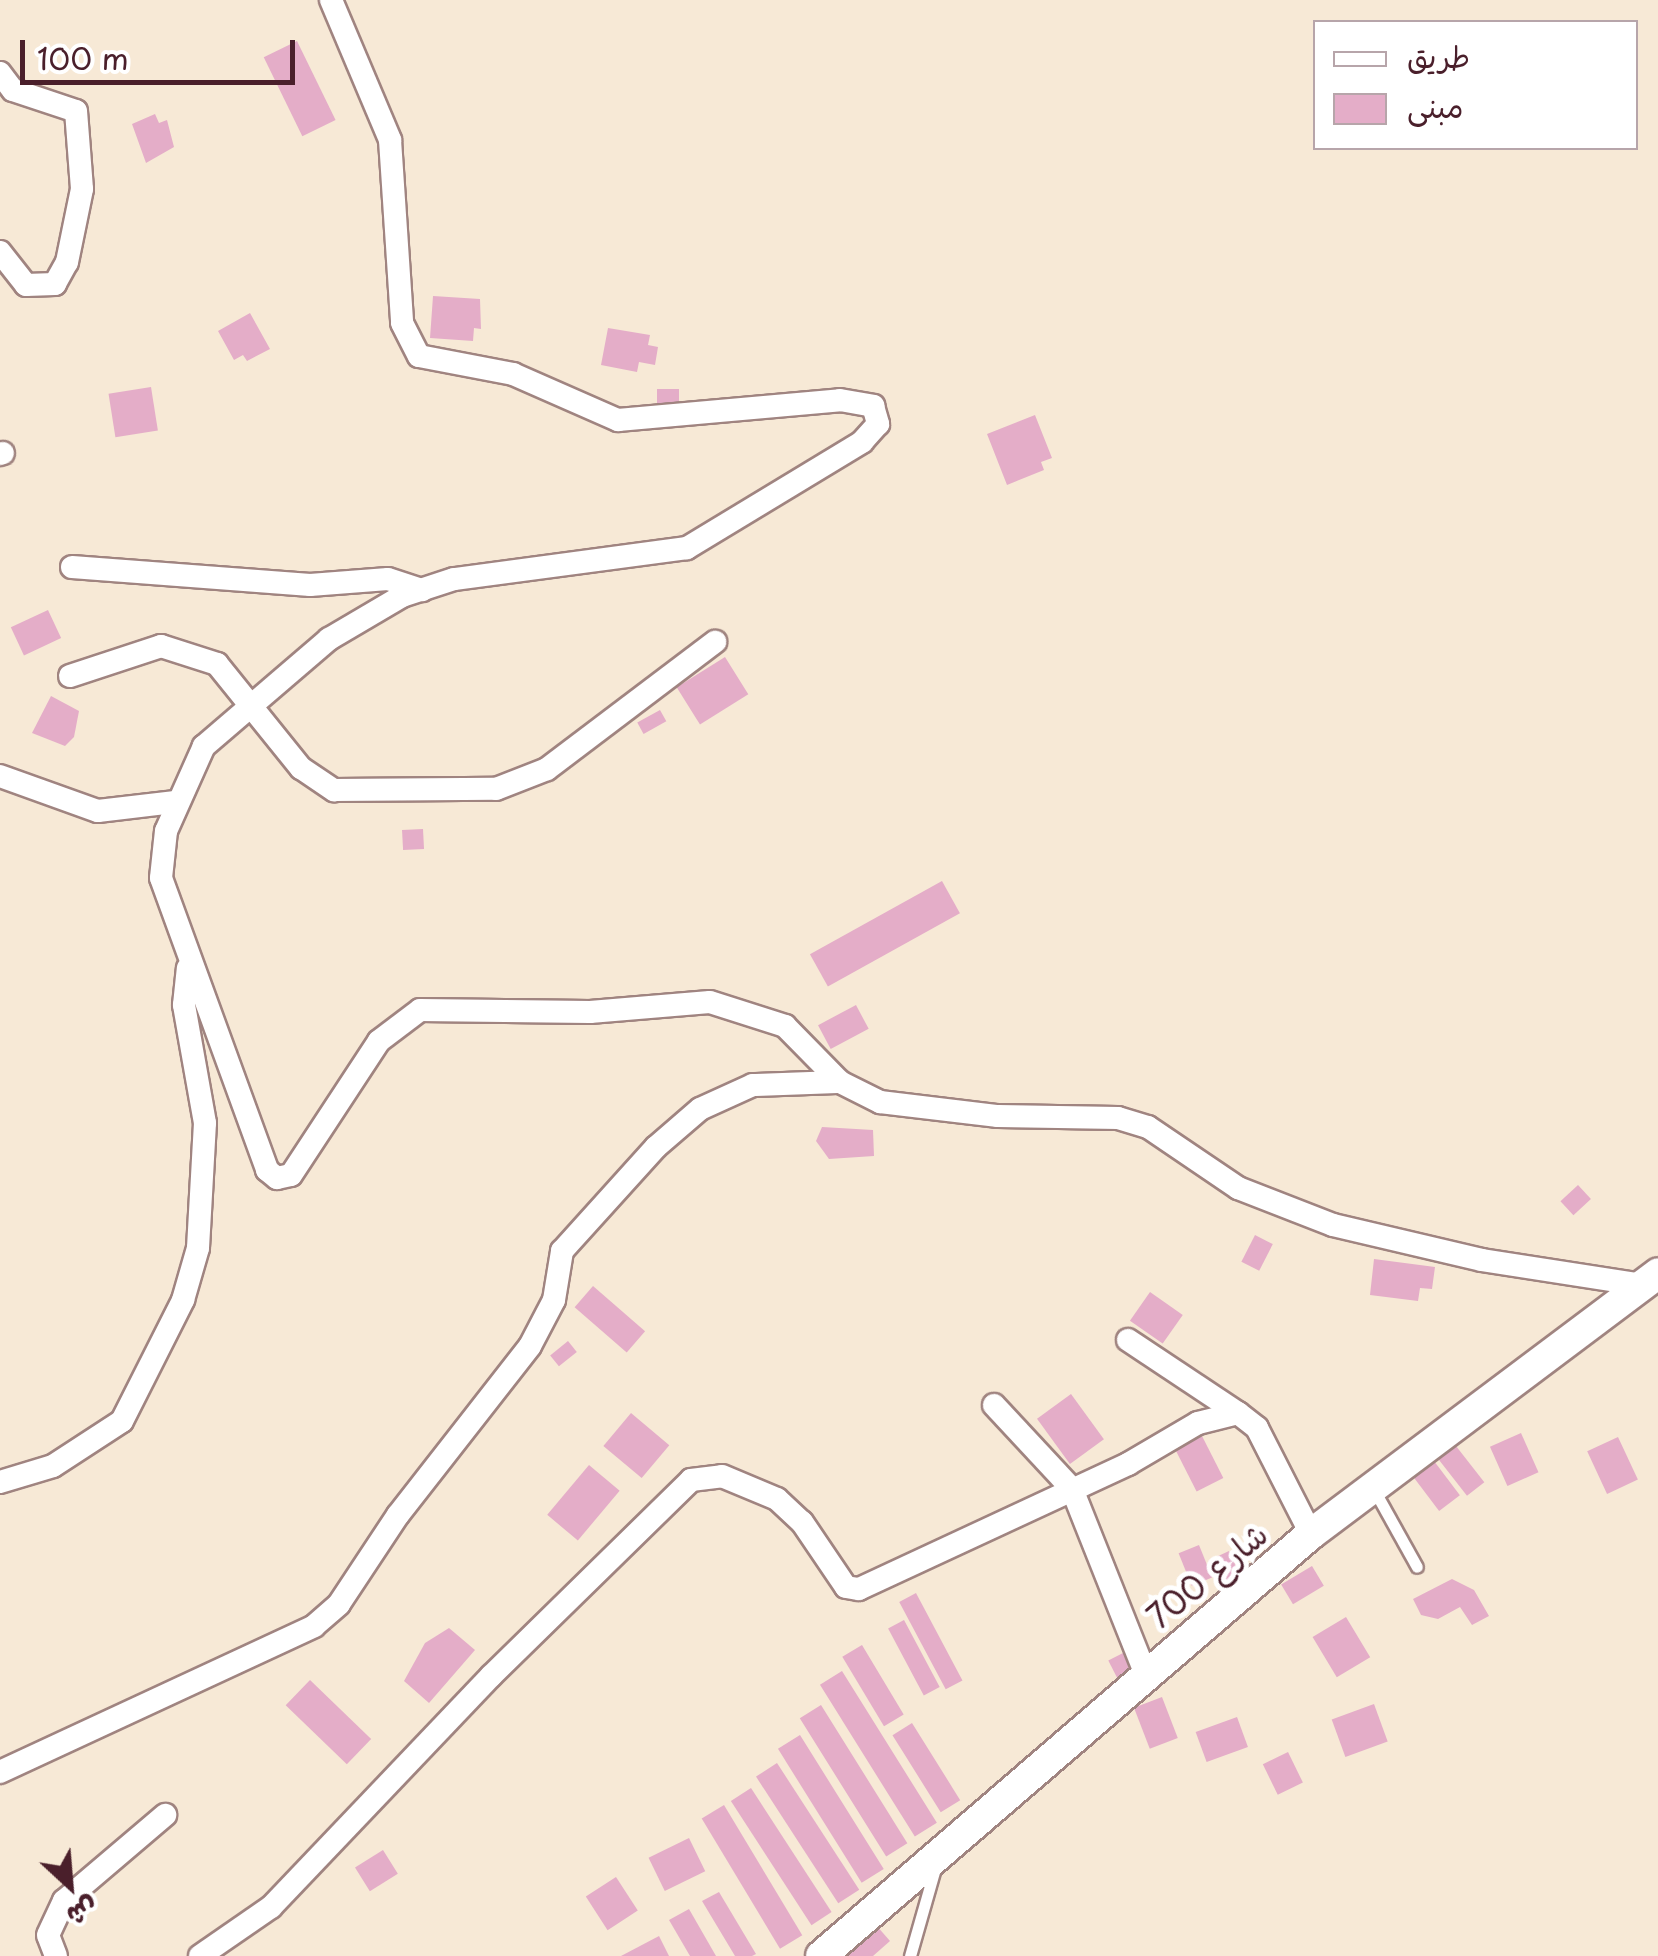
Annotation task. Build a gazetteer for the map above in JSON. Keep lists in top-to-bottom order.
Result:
{
  "streets": {
    "main road": ["شارع 700"]
  },
  "legend": ["طريق", "مبنى"],
  "scale_bar": "100 m",
  "north": "bottom right"
}
